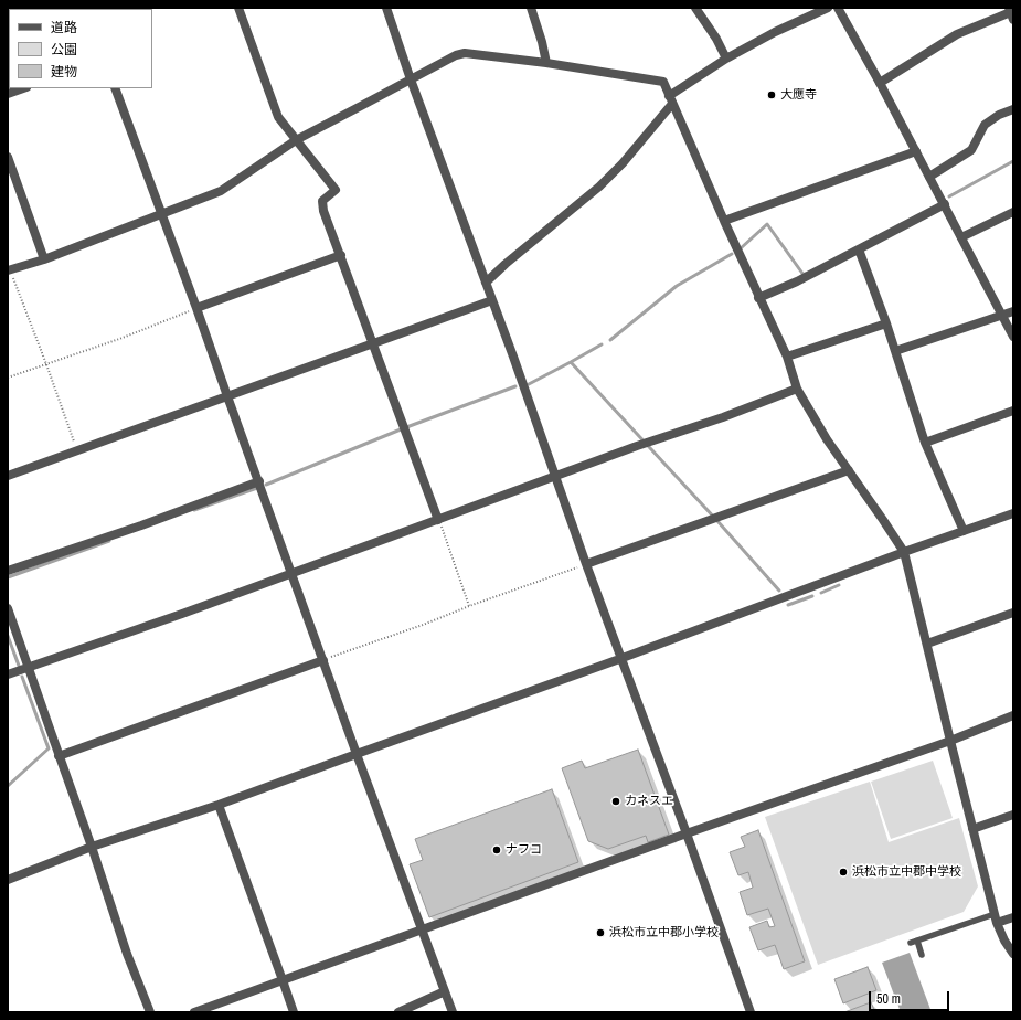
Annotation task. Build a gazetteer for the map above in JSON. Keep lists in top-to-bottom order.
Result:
{
  "places": [
    "大應寺",
    "カネスエ",
    "ナフコ",
    "浜松市立中郡中学校",
    "浜松市立中郡小学校"
  ],
  "legend": ["道路", "公園", "建物"],
  "scale_bar": "50 m"
}
